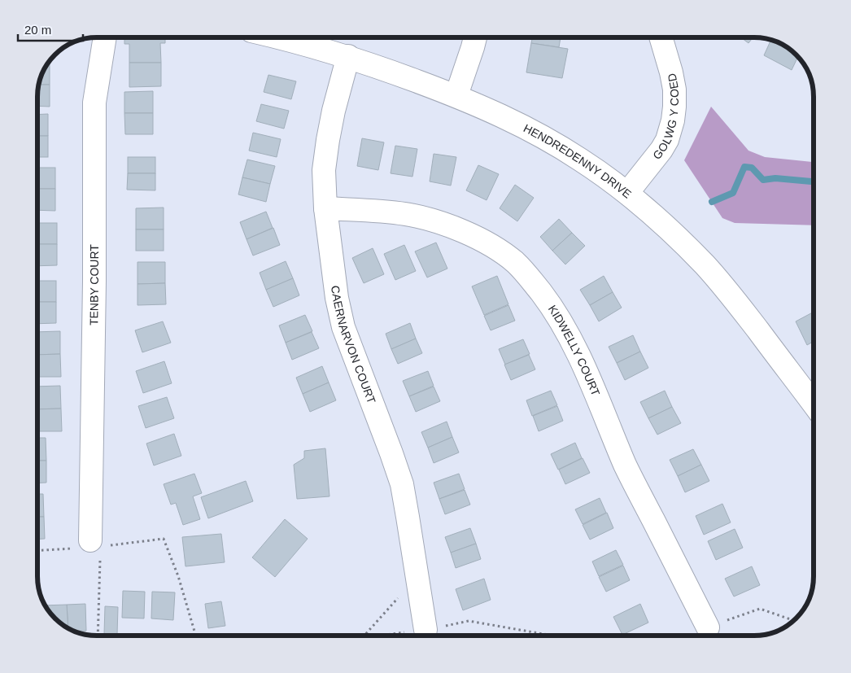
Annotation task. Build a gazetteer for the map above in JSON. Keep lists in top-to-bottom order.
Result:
{
  "streets": {
    "street": [
      "GOLWG Y COED",
      "HENDREDENNY DRIVE",
      "TENBY COURT",
      "CAERNARVON COURT",
      "KIDWELLY COURT"
    ]
  },
  "crossings": [
    ["GOLWG Y COED", "HENDREDENNY DRIVE"],
    ["HENDREDENNY DRIVE", "CAERNARVON COURT"],
    ["CAERNARVON COURT", "KIDWELLY COURT"]
  ],
  "scale_bar": "20 m"
}
